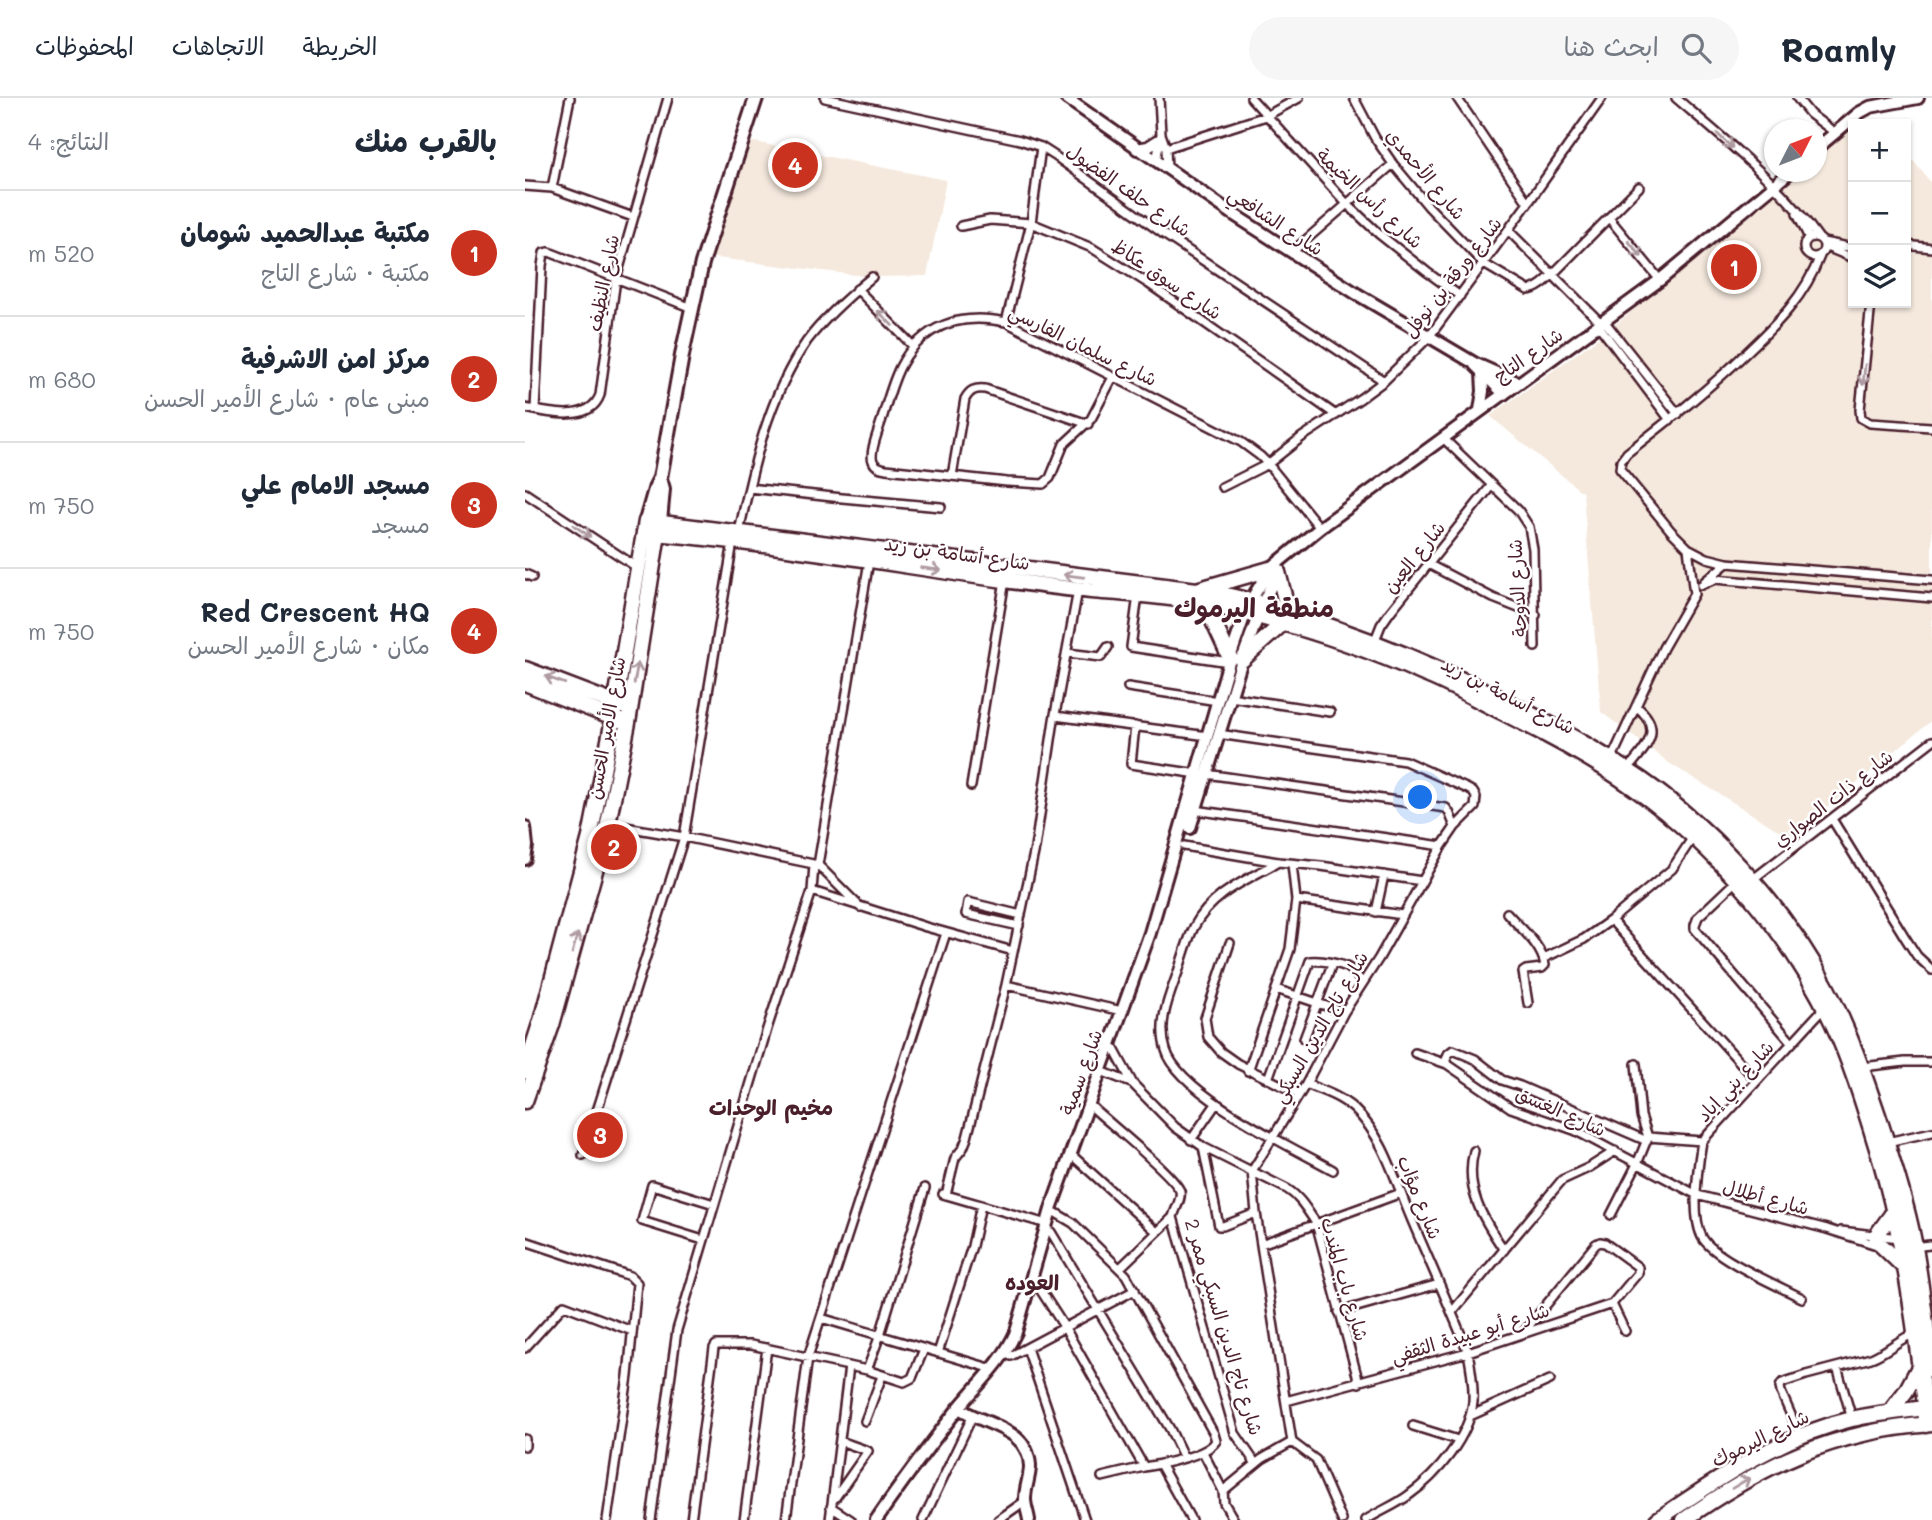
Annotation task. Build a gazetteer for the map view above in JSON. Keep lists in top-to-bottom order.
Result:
{
  "streets": {
    "highway": ["شارع أسامة بن زيد", "شارع الأمير الحسن", "شارع اليرموك"],
    "street": [
      "شارع الأحمدي",
      "شارع حلف الفضول",
      "شارع رأس الخيمة",
      "شارع الشافعي",
      "شارع ورقة بن نوفل",
      "شارع سوق عكاظ",
      "شارع النظيف",
      "شارع سلمان الفارسي",
      "شارع التاج",
      "شارع العين",
      "شارع الدوحة",
      "شارع ذات الصواري",
      "شارع تاج الدين السبكي",
      "شارع سمية",
      "شارع بني إياد",
      "شارع الغسق",
      "شارع مؤاب",
      "شارع أطلال",
      "شارع باب المندب",
      "شارع تاج الدين السبكي ممر 2",
      "شارع أبو عبيدة الثقفي"
    ]
  },
  "crossings": [
    ["شارع الأحمدي", "شارع ورقة بن نوفل"],
    ["شارع حلف الفضول", "شارع ورقة بن نوفل"],
    ["شارع رأس الخيمة", "شارع ورقة بن نوفل"],
    ["شارع الشافعي", "شارع ورقة بن نوفل"],
    ["شارع الشافعي", "شارع التاج"],
    ["شارع ورقة بن نوفل", "شارع سوق عكاظ"],
    ["شارع ورقة بن نوفل", "شارع سلمان الفارسي"],
    ["شارع سلمان الفارسي", "شارع التاج"],
    ["شارع التاج", "شارع أسامة بن زيد"],
    ["شارع التاج", "شارع الدوحة"],
    ["شارع التاج", "شارع سمية"],
    ["شارع أسامة بن زيد", "شارع العين"],
    ["شارع أسامة بن زيد", "شارع الأمير الحسن"],
    ["شارع أسامة بن زيد", "شارع ذات الصواري"],
    ["شارع أسامة بن زيد", "شارع سمية"],
    ["شارع أسامة بن زيد", "شارع بني إياد"],
    ["شارع أسامة بن زيد", "شارع أطلال"],
    ["شارع أسامة بن زيد", "شارع اليرموك"],
    ["شارع العين", "شارع الدوحة"],
    ["شارع ذات الصواري", "شارع بني إياد"],
    ["شارع تاج الدين السبكي", "شارع سمية"],
    ["شارع تاج الدين السبكي", "شارع مؤاب"],
    ["شارع تاج الدين السبكي", "شارع باب المندب"],
    ["شارع سمية", "شارع تاج الدين السبكي ممر 2"],
    ["شارع بني إياد", "شارع الغسق"],
    ["شارع بني إياد", "شارع أطلال"],
    ["شارع الغسق", "شارع أطلال"],
    ["شارع مؤاب", "شارع أبو عبيدة الثقفي"],
    ["شارع باب المندب", "شارع أبو عبيدة الثقفي"]
  ],
  "districts": ["منطقة اليرموك", "مخيم الوحدات", "العوده"],
  "north": "top right",
  "page": {
    "header": "Roamly",
    "search": "ابحث هنا",
    "nav": ["الخريطة", "الاتجاهات", "المحفوظات"],
    "heading": ["بالقرب منك", "النتائج: 4"],
    "map_buttons": ["+", "−"],
    "pins": [
      "4",
      "1",
      "2",
      "3"
    ],
    "list": [
      {
        "mark": "1",
        "name": "مكتبة عبدالحميد شومان",
        "note": "مكتبة · شارع التاج",
        "value": "520 m"
      },
      {
        "mark": "2",
        "name": "مركز امن الاشرفية",
        "note": "مبنى عام · شارع الأمير الحسن",
        "value": "680 m"
      },
      {
        "mark": "3",
        "name": "مسجد الامام علي",
        "note": "مسجد",
        "value": "750 m"
      },
      {
        "mark": "4",
        "name": "Red Crescent HQ",
        "note": "مكان · شارع الأمير الحسن",
        "value": "750 m"
      }
    ]
  }
}
